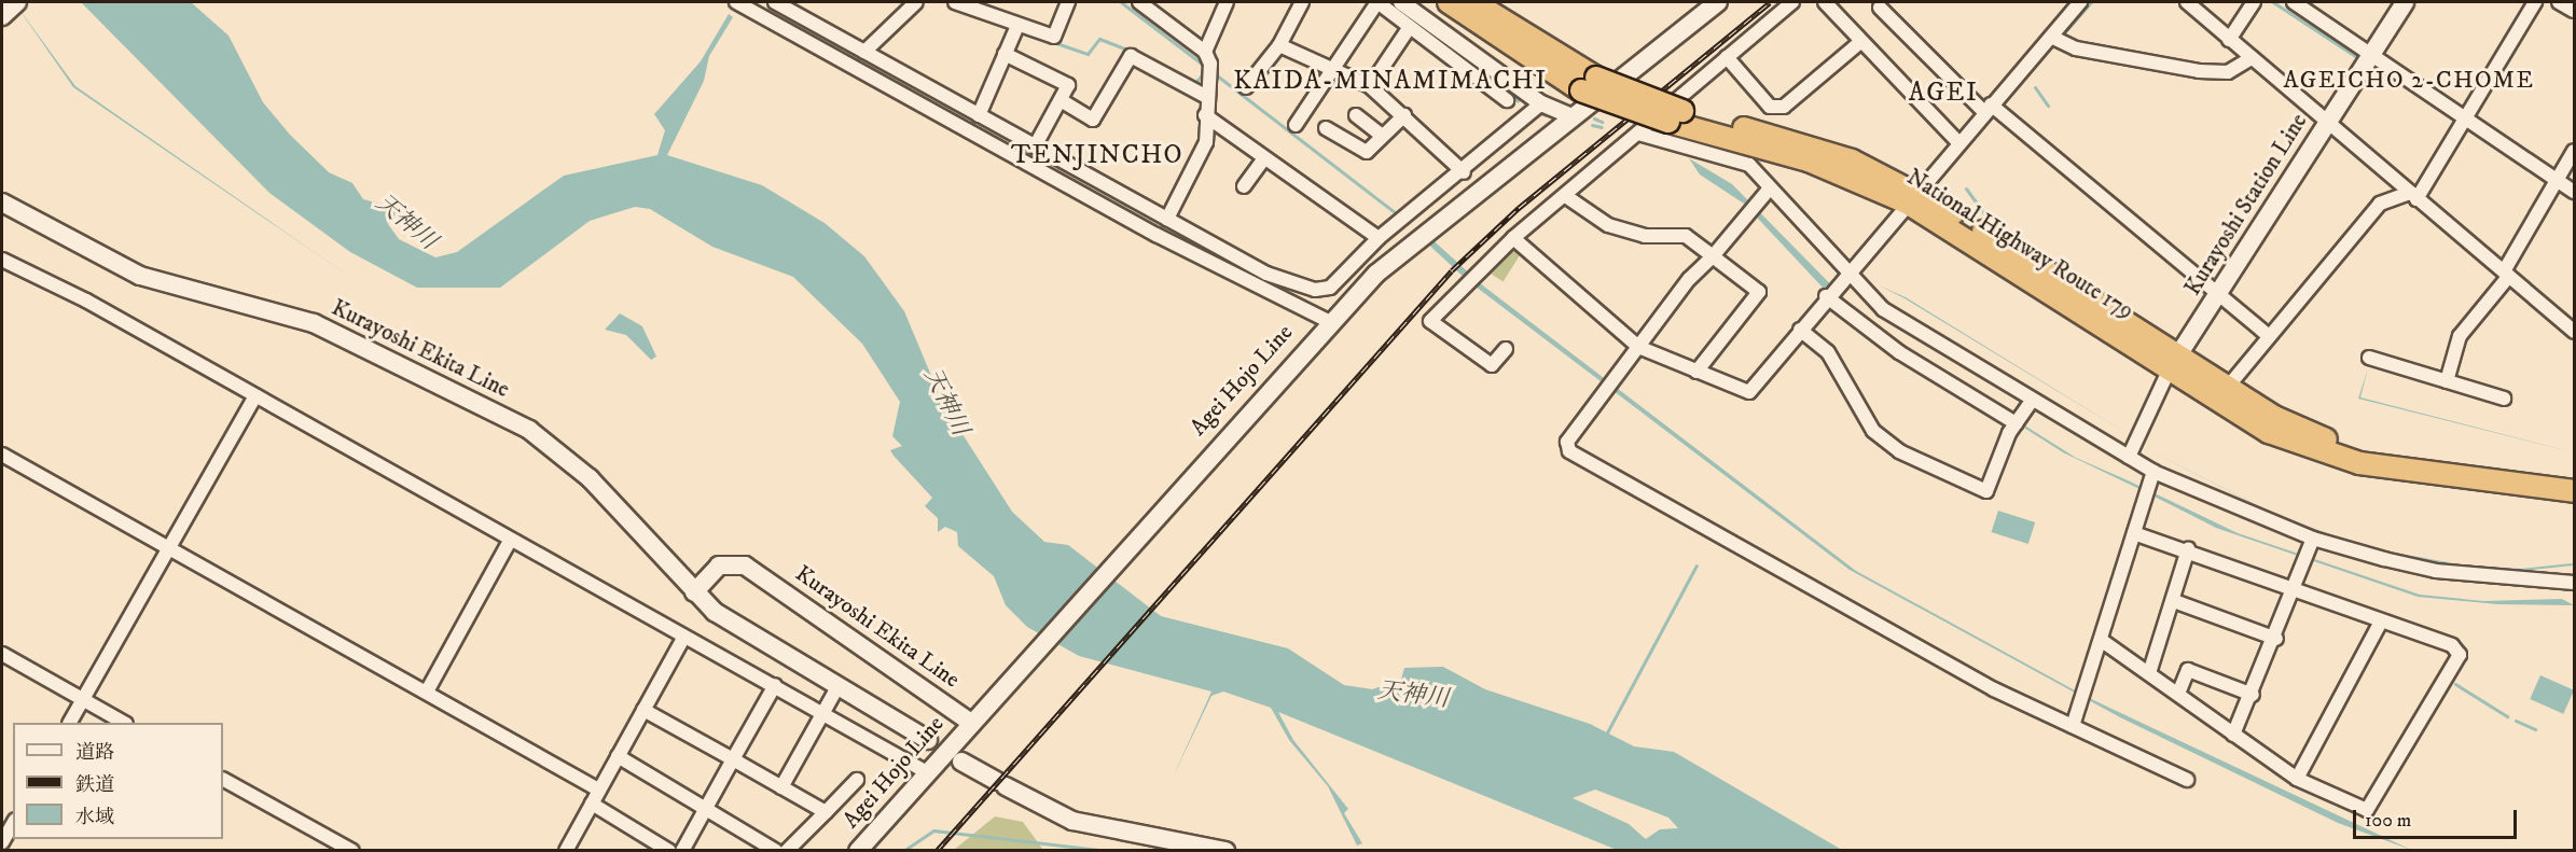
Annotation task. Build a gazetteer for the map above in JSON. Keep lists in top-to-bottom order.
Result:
{
  "streets": {
    "highway": ["National Highway Route 179"],
    "main road": ["Kurayoshi Station Line", "Kurayoshi Ekita Line", "Agei Hojo Line"]
  },
  "crossings": [
    ["Kurayoshi Station Line", "National Highway Route 179"],
    ["Kurayoshi Ekita Line", "Agei Hojo Line"]
  ],
  "districts": [
    "AGEICHO 2-CHOME",
    "KAIDA-MINAMIMACHI",
    "AGEI",
    "TENJINCHO"
  ],
  "water": ["天神川"],
  "legend": ["道路", "鉄道", "水域"],
  "scale_bar": "100 m"
}
